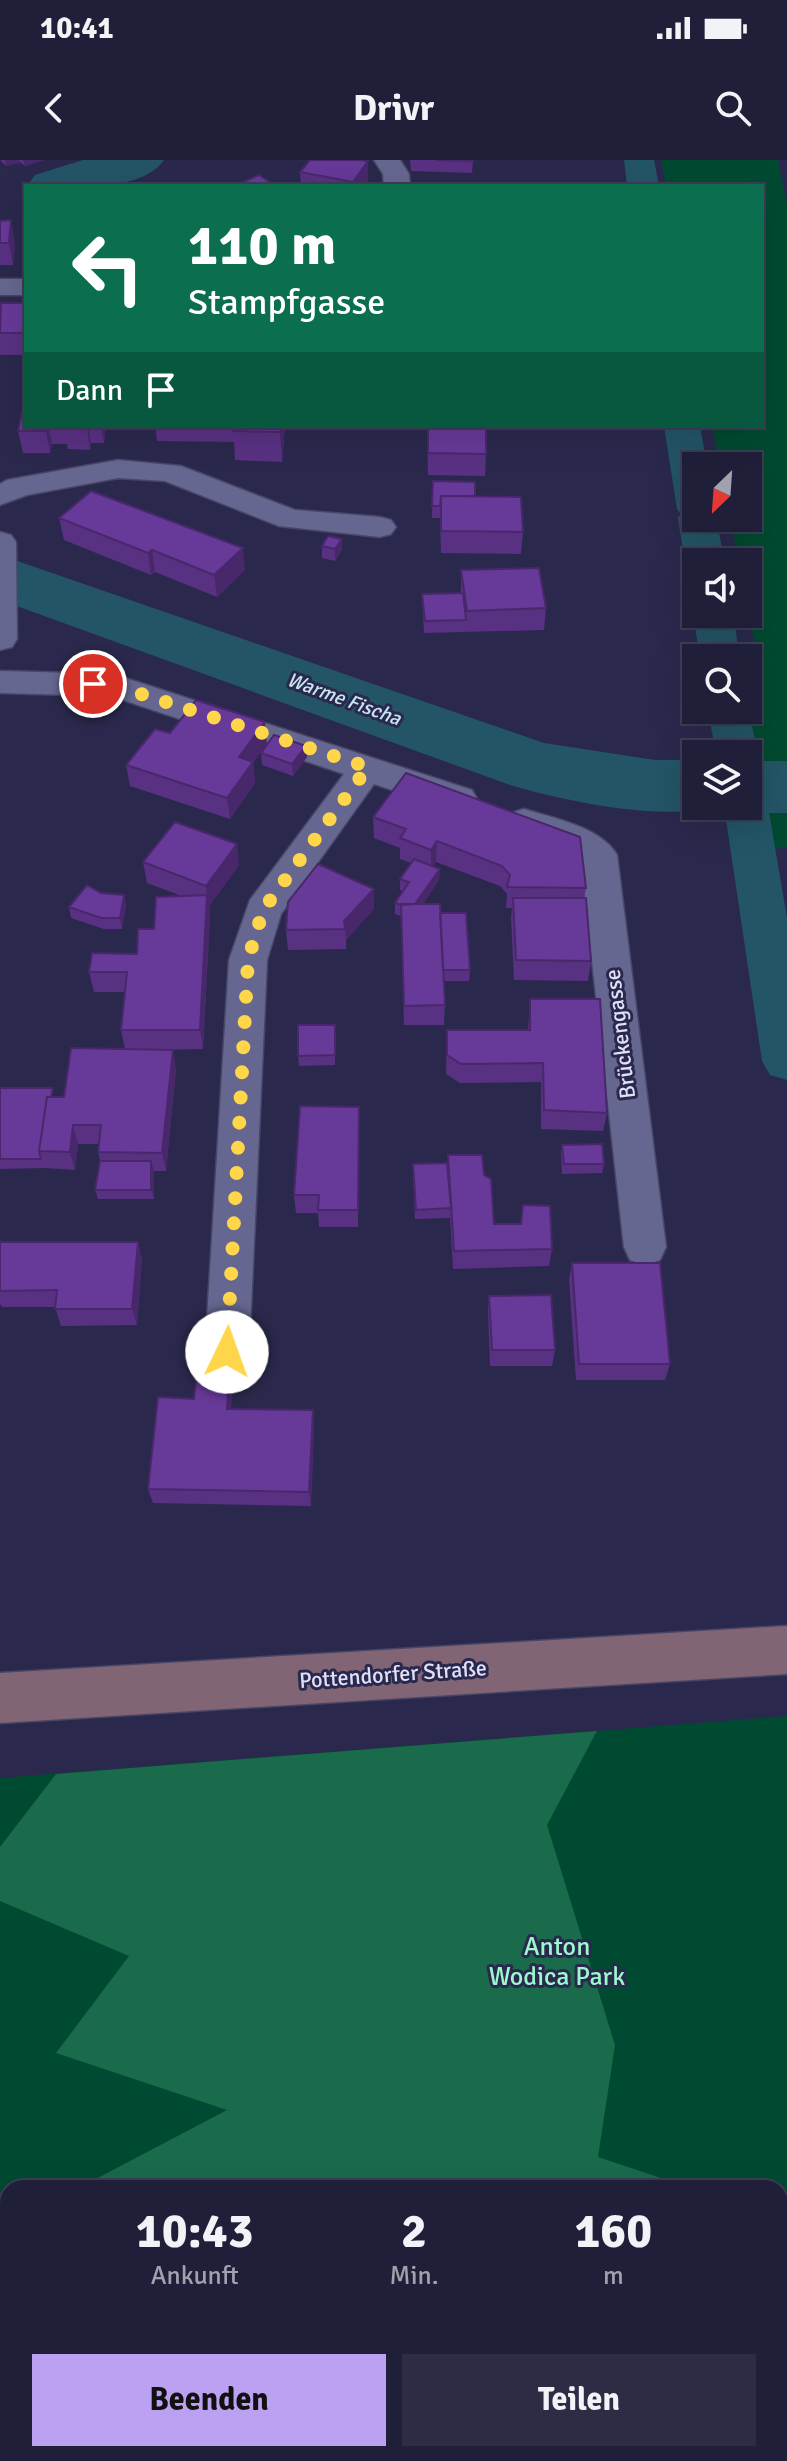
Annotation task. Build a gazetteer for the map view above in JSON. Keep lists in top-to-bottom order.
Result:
{
  "streets": {
    "main road": ["Pottendorfer Straße"],
    "street": ["Brückengasse"]
  },
  "water": ["Warme Fischa"],
  "parks": ["Anton Wodica Park"],
  "north": "bottom left",
  "page": {
    "status": "10:41",
    "header": "Drivr",
    "turn": ["110 m", "Stampfgasse"],
    "then": "Dann",
    "eta": [
      "10:43",
      "Ankunft",
      "2",
      "Min.",
      "160",
      "m"
    ],
    "buttons": ["Beenden", "Teilen"]
  }
}
